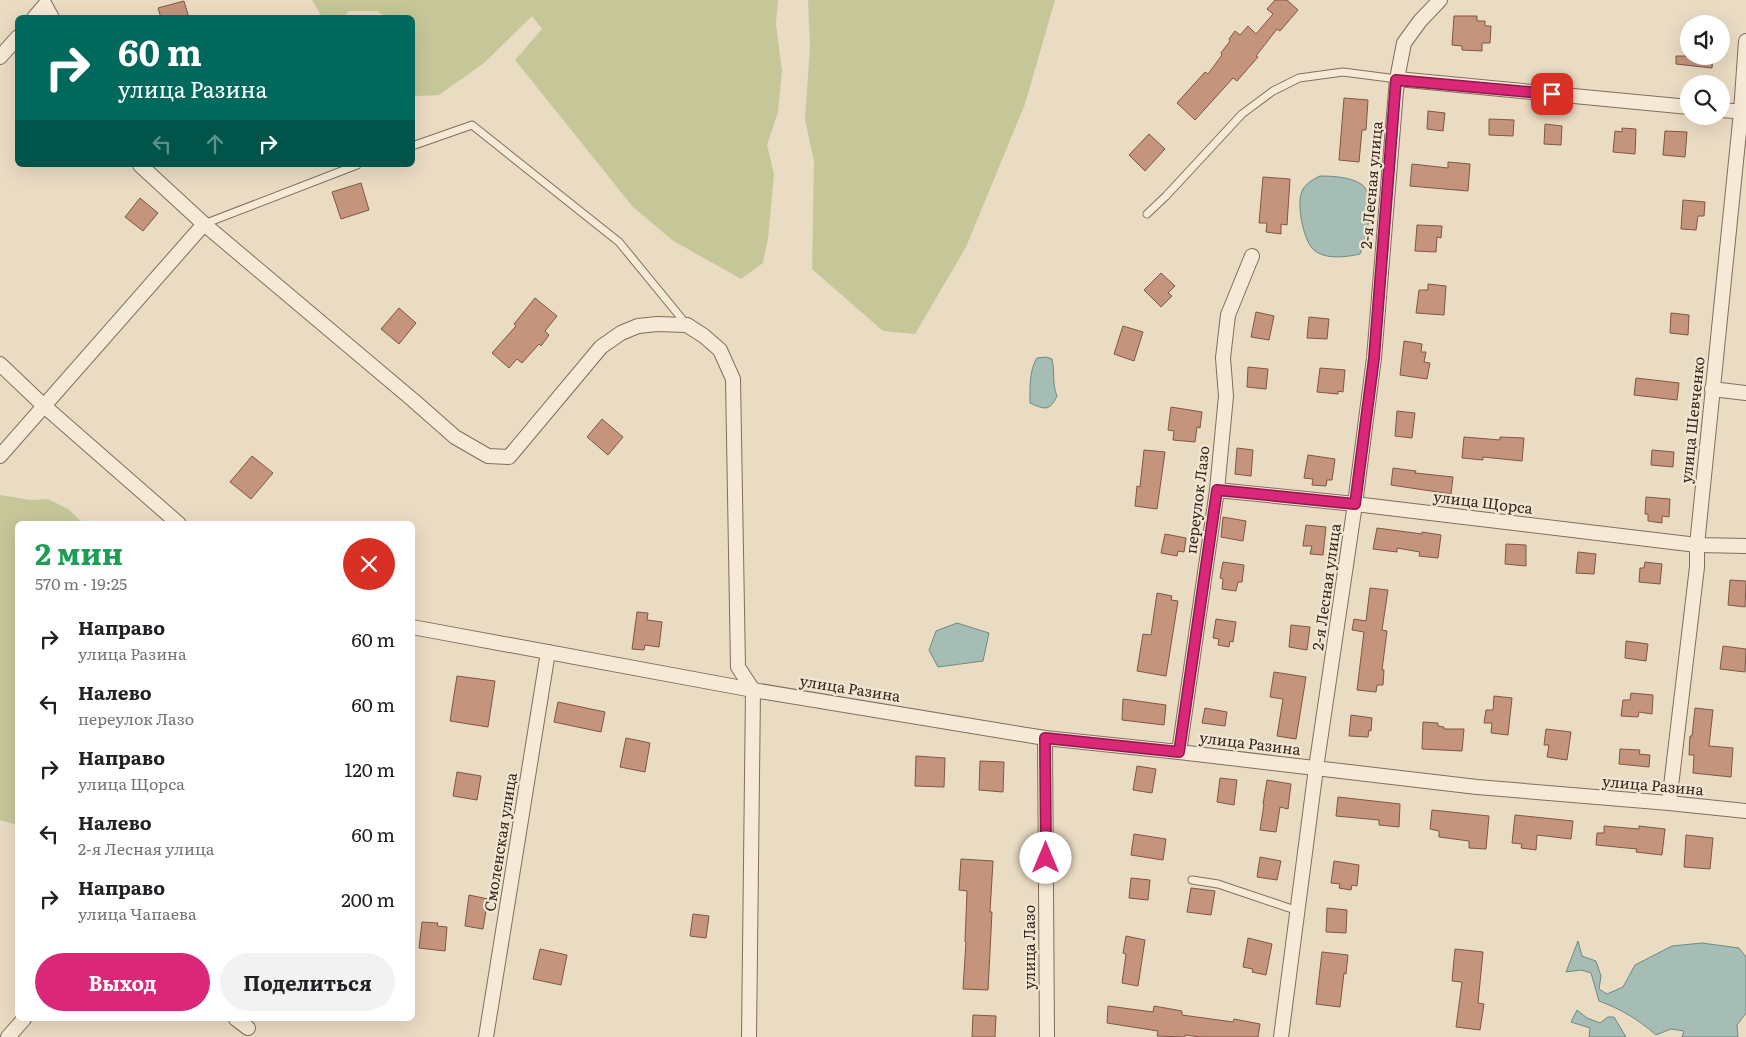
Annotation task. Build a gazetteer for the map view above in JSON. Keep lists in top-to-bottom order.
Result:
{
  "streets": {
    "street": [
      "2-я Лесная улица",
      "улица Шевченко",
      "переулок Лазо",
      "улица Щорса",
      "улица Разина",
      "Смоленская улица",
      "улица Лазо"
    ]
  },
  "crossings": [
    ["2-я Лесная улица", "улица Щорса"],
    ["2-я Лесная улица", "улица Разина"],
    ["улица Шевченко", "улица Щорса"],
    ["улица Шевченко", "улица Разина"],
    ["переулок Лазо", "улица Щорса"],
    ["переулок Лазо", "улица Разина"],
    ["улица Разина", "Смоленская улица"],
    ["улица Разина", "улица Лазо"]
  ],
  "page": {
    "turn": ["60 m", "улица Разина"],
    "heading": ["2 мин", "570 m · 19:25"],
    "list": [
      {
        "name": "Направо",
        "note": "улица Разина",
        "value": "60 m"
      },
      {
        "name": "Налево",
        "note": "переулок Лазо",
        "value": "60 m"
      },
      {
        "name": "Направо",
        "note": "улица Щорса",
        "value": "120 m"
      },
      {
        "name": "Налево",
        "note": "2-я Лесная улица",
        "value": "60 m"
      },
      {
        "name": "Направо",
        "note": "улица Чапаева",
        "value": "200 m"
      }
    ],
    "buttons": ["Выход", "Поделиться"]
  }
}
